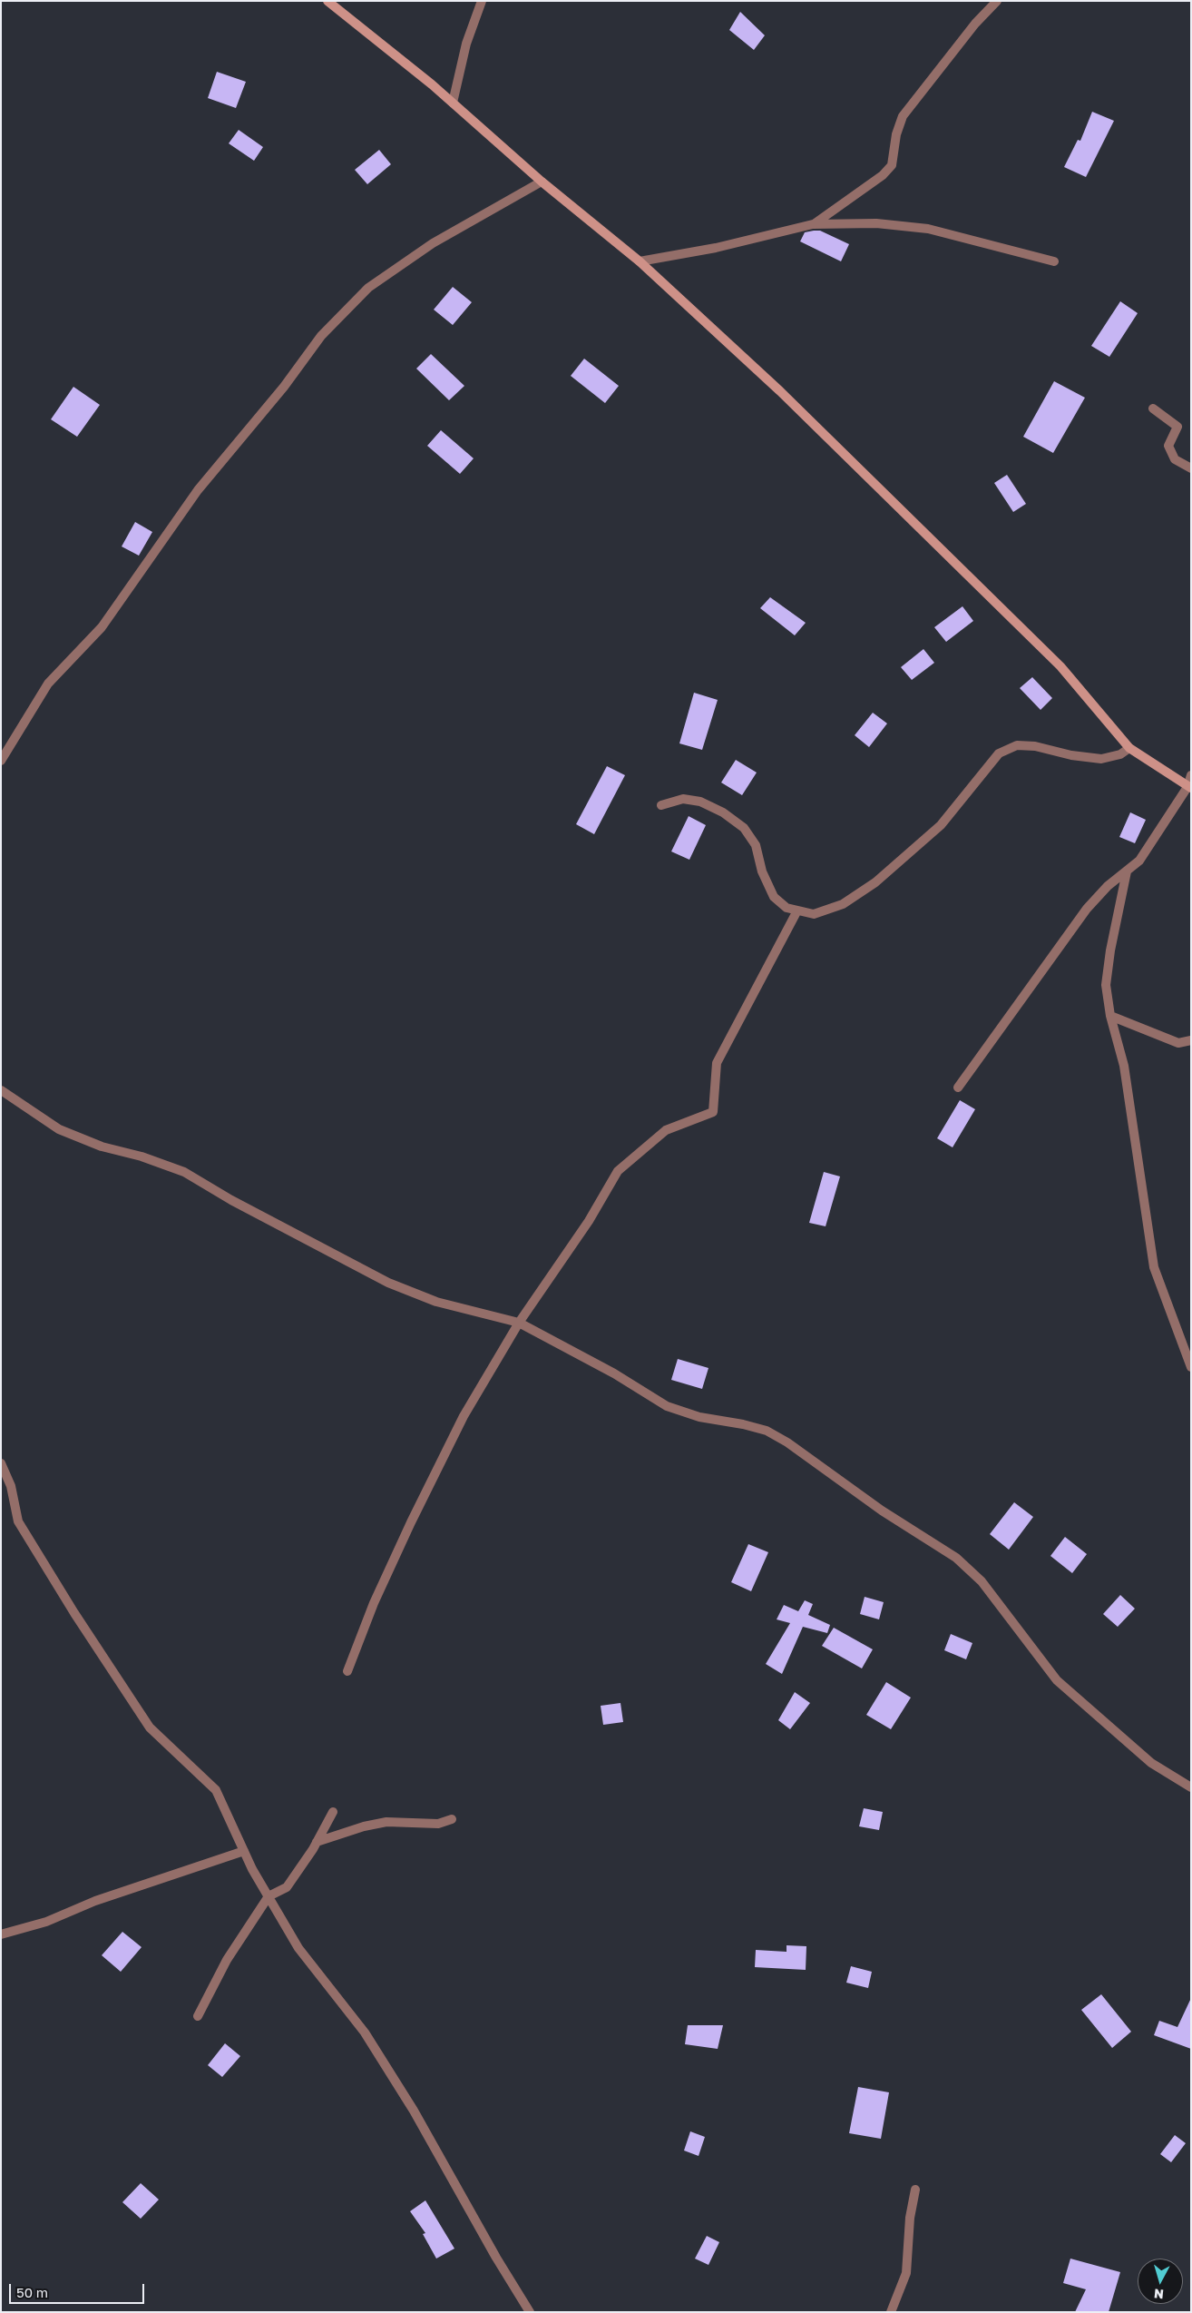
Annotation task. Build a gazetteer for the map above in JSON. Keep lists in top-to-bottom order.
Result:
{
  "scale_bar": "50 m",
  "north": "bottom"
}
